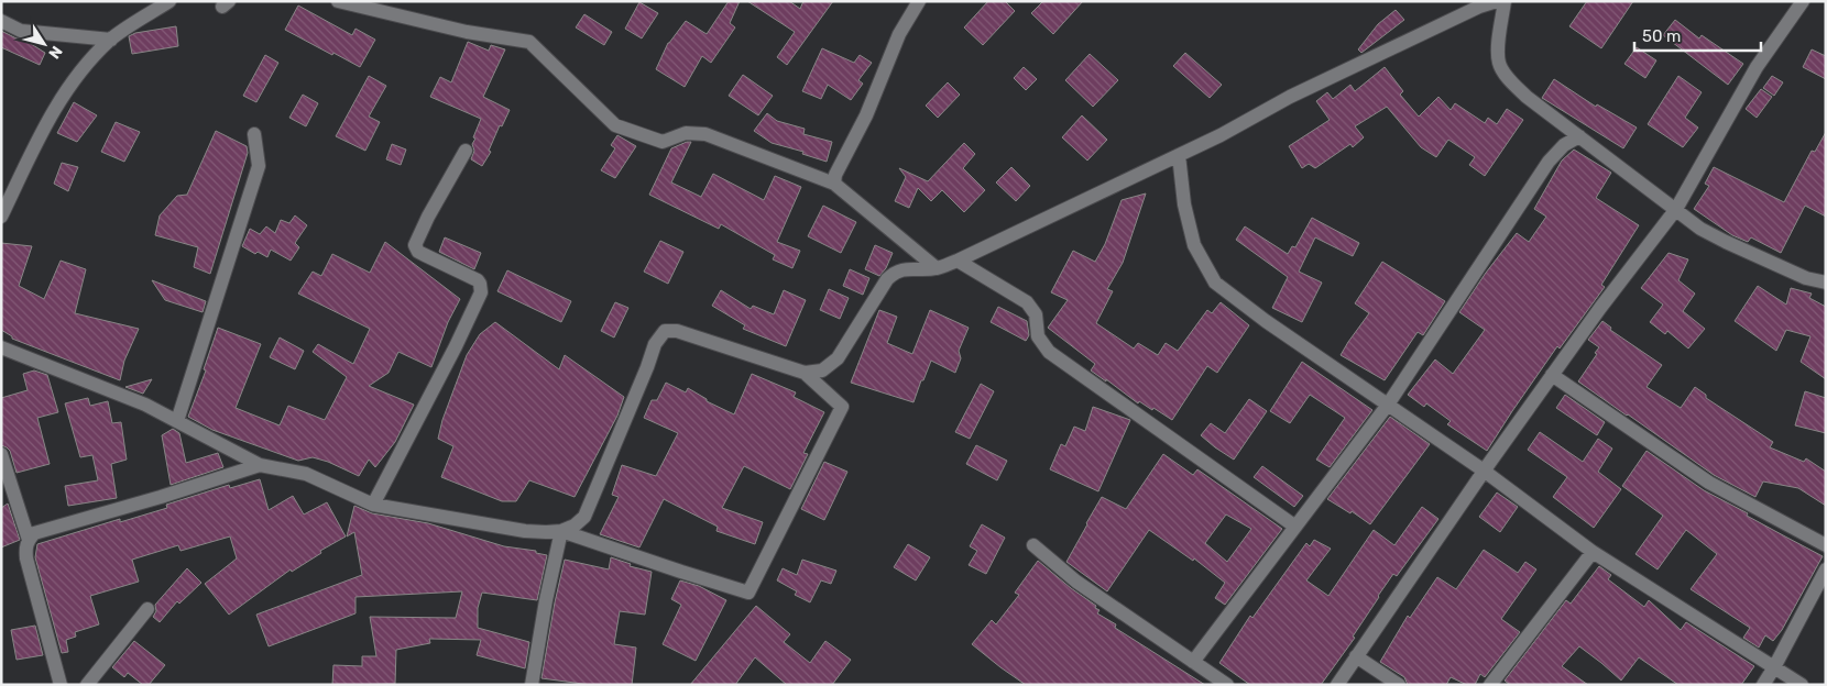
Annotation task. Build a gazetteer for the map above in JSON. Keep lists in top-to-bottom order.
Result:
{
  "scale_bar": "50 m",
  "north": "bottom right"
}
